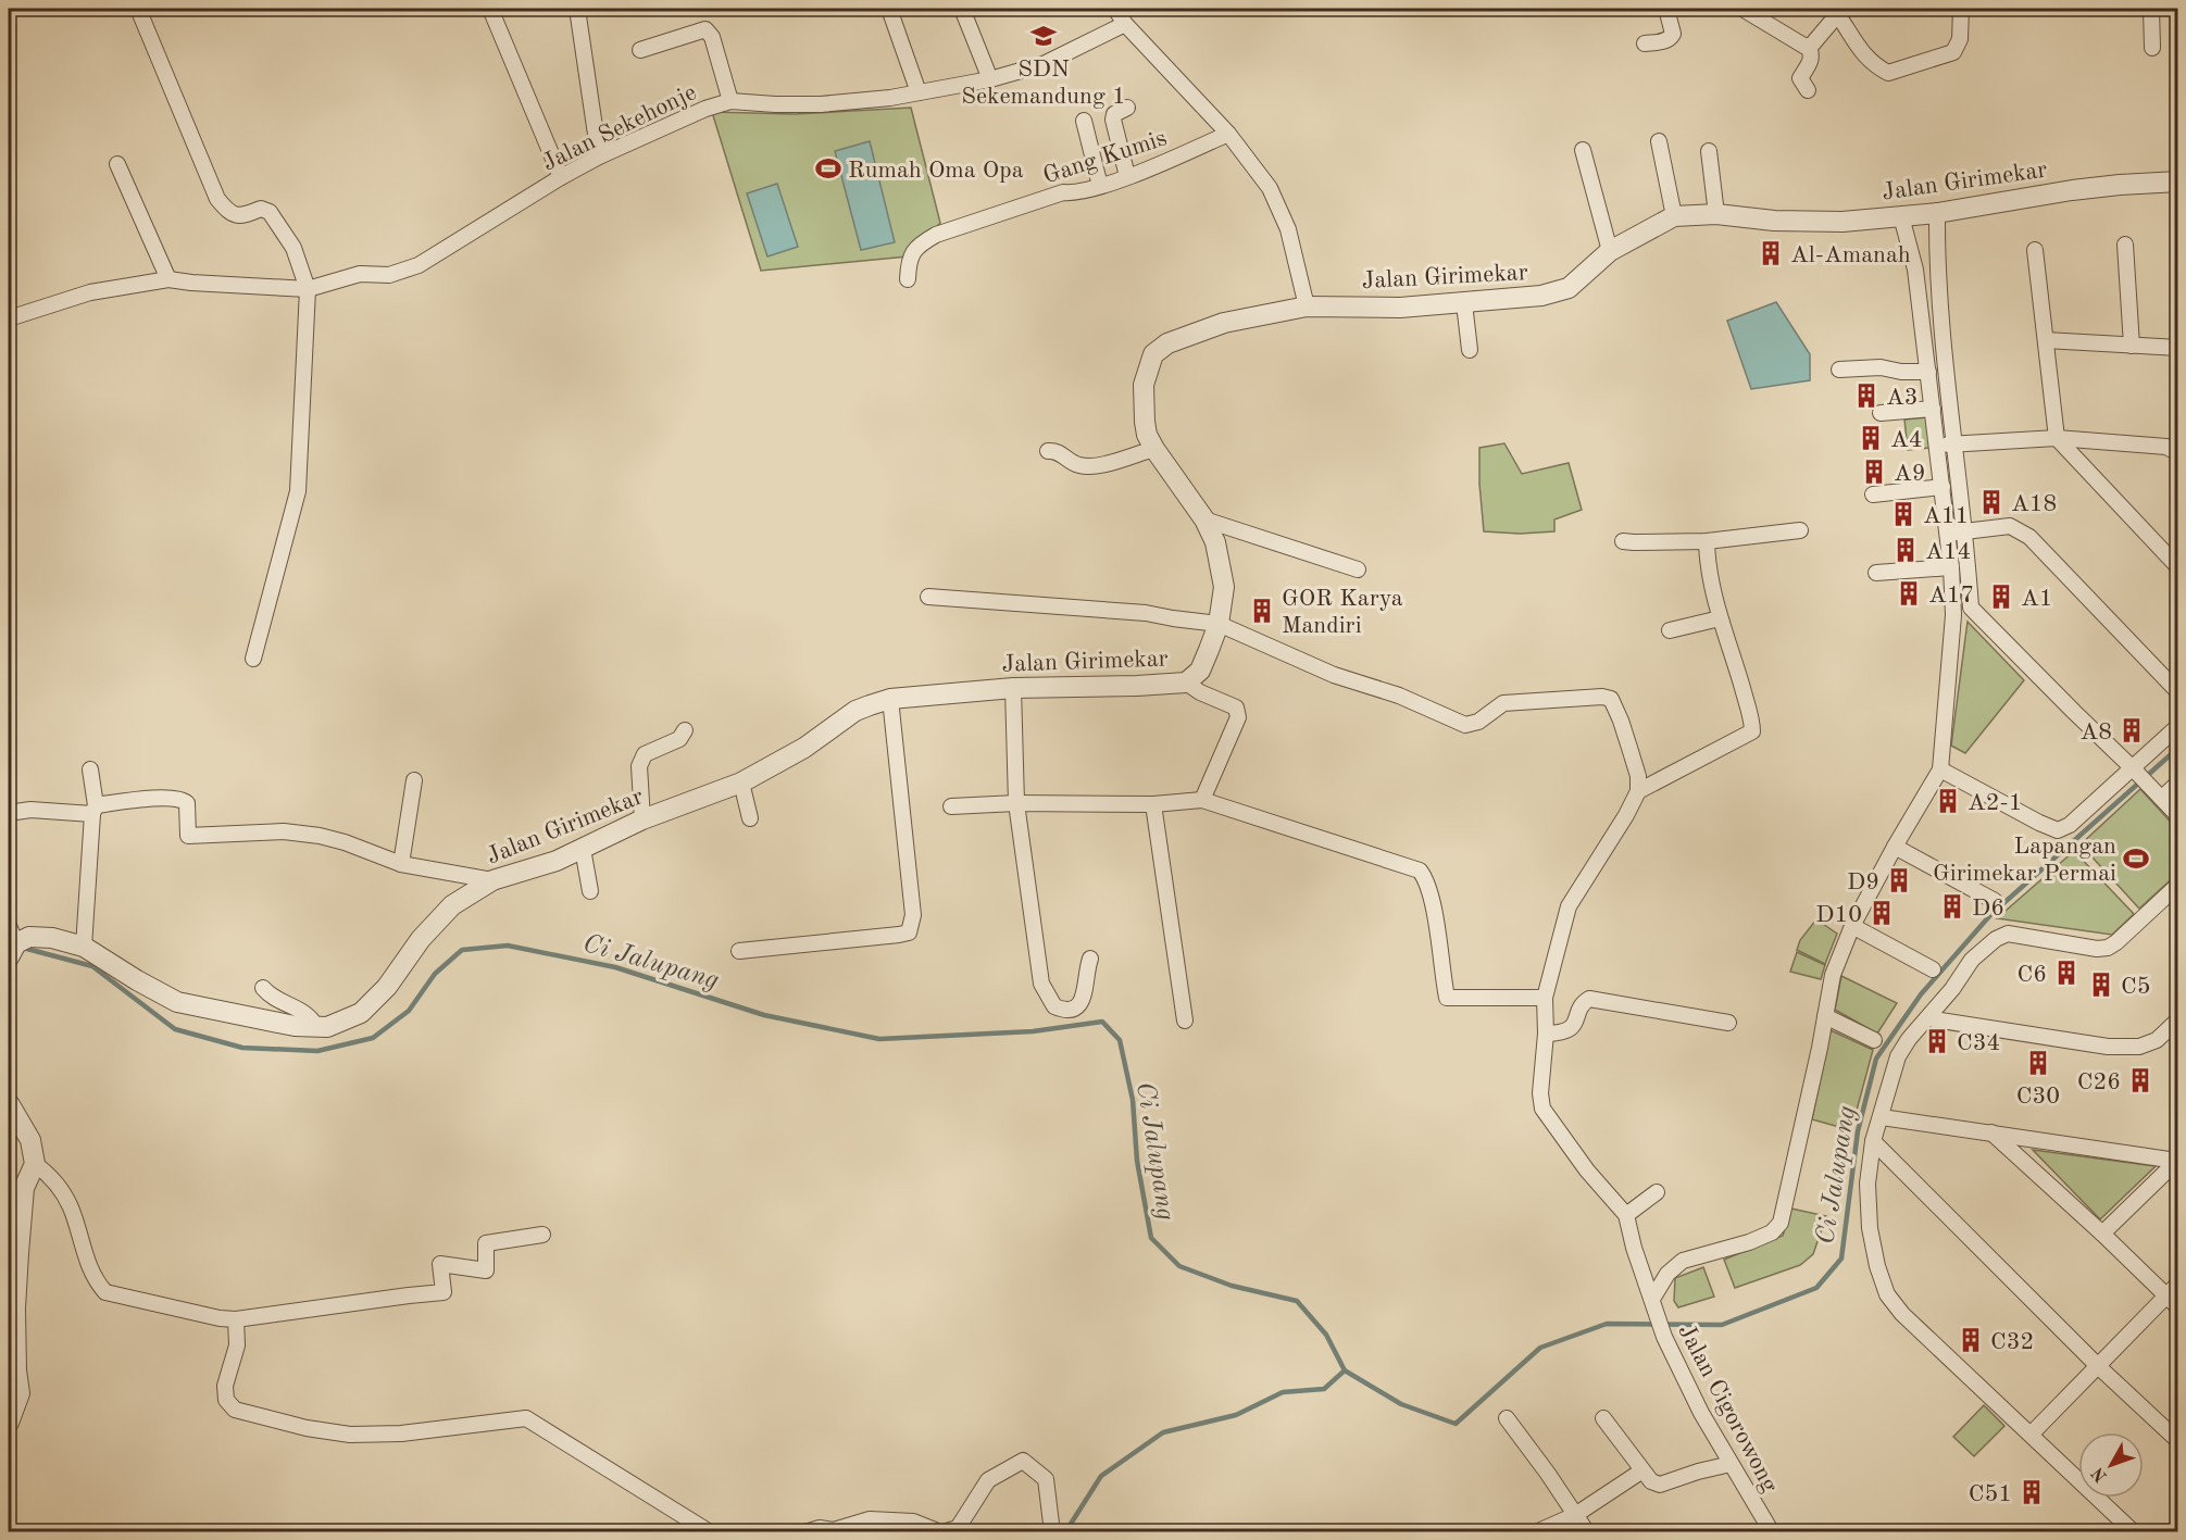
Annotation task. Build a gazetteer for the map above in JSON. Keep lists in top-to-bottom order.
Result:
{
  "streets": {
    "street": [
      "Jalan Sekehonje",
      "Gang Kumis",
      "Jalan Girimekar",
      "Jalan Cigorowong"
    ]
  },
  "water": ["Ci Jalupang"],
  "places": {
    "school or university": ["SDN Sekemandung 1"],
    "sports": ["Rumah Oma Opa", "Lapangan Girimekar Permai"],
    "building": [
      "Al-Amanah",
      "A3",
      "A4",
      "A9",
      "A18",
      "A11",
      "A14",
      "A17",
      "A1",
      "GOR Karya Mandiri",
      "A8",
      "A2-1",
      "D9",
      "D6",
      "D10",
      "C6",
      "C5",
      "C34",
      "C30",
      "C26",
      "C32",
      "C51"
    ]
  },
  "north": "bottom left"
}
